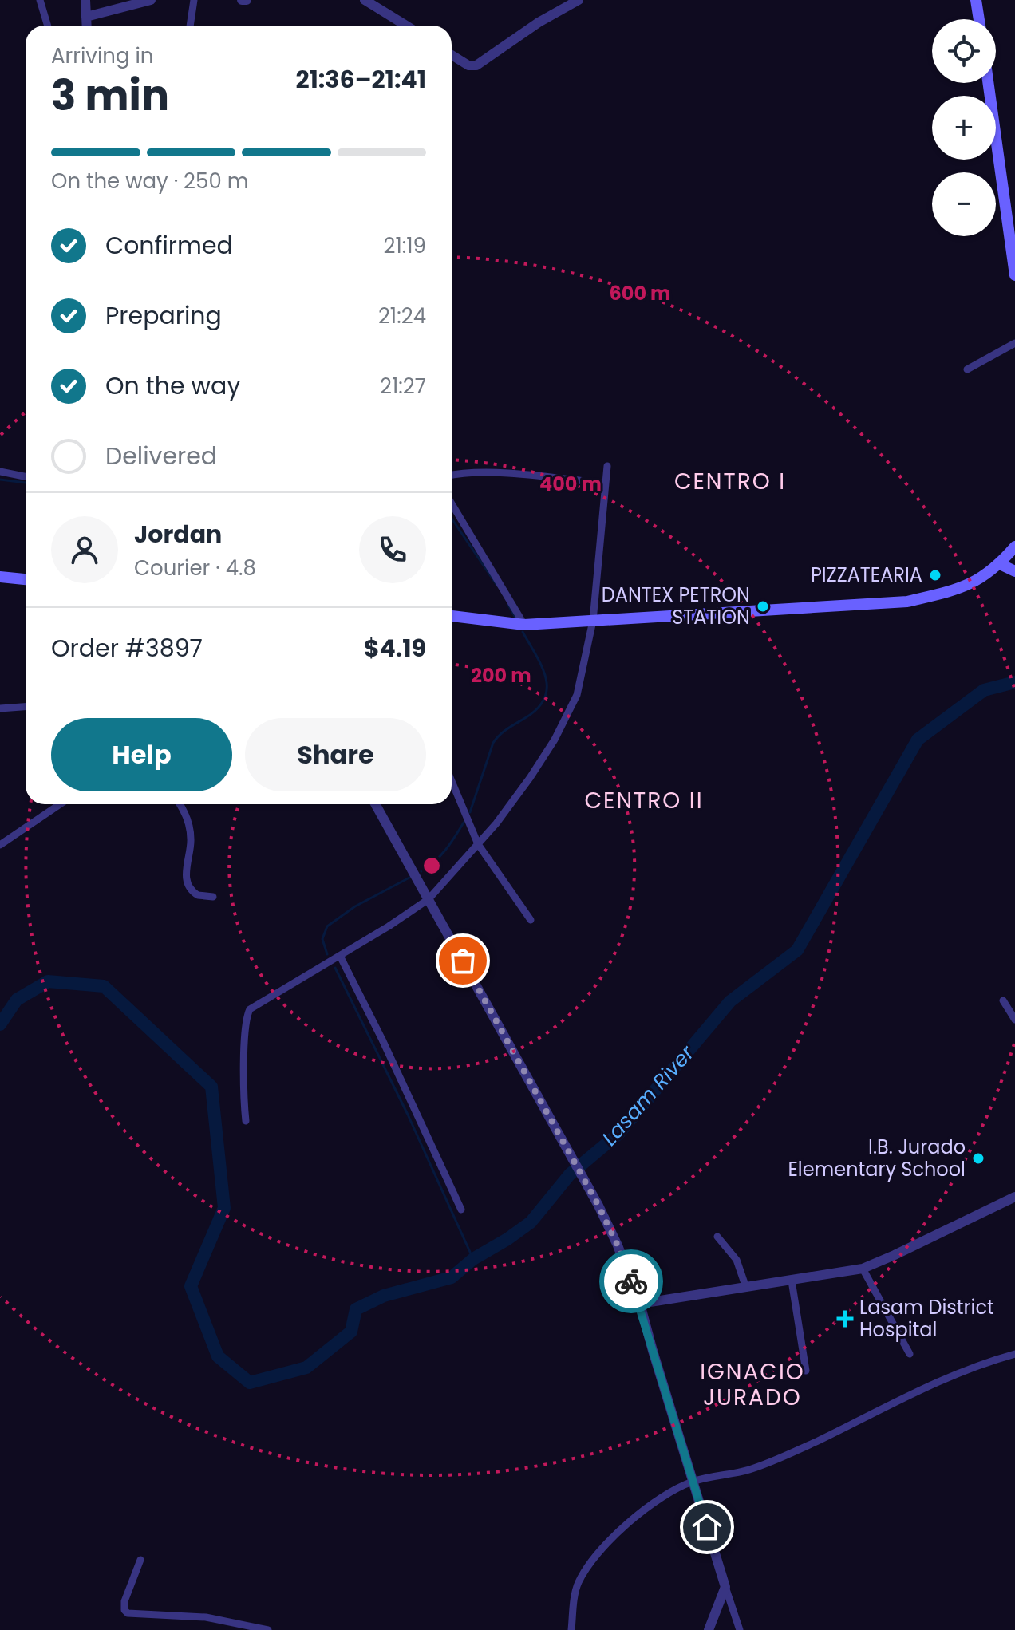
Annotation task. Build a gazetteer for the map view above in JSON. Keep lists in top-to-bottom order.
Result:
{
  "districts": ["CENTRO I", "CENTRO II", "IGNACIO JURADO"],
  "water": ["Lasam River"],
  "places": {
    "other": ["PIZZATEARIA", "DANTEX PETRON STATION", "I.B. Jurado Elementary School"],
    "health": ["Lasam District Hospital"]
  },
  "page": {
    "map_buttons": ["+", "−"],
    "heading": ["3 min", "Arriving in", "21:36–21:41"],
    "panel": [
      "Jordan",
      "Courier · 4.8",
      "Order #3897",
      "$4.19"
    ],
    "bar": "On the way · 250 m",
    "list": [
      ["Confirmed", "21:19"],
      ["Preparing", "21:24"],
      ["On the way", "21:27"],
      "Delivered"
    ],
    "buttons": ["Help", "Share"]
  },
  "rings": ["600 m", "400 m", "200 m"]
}
